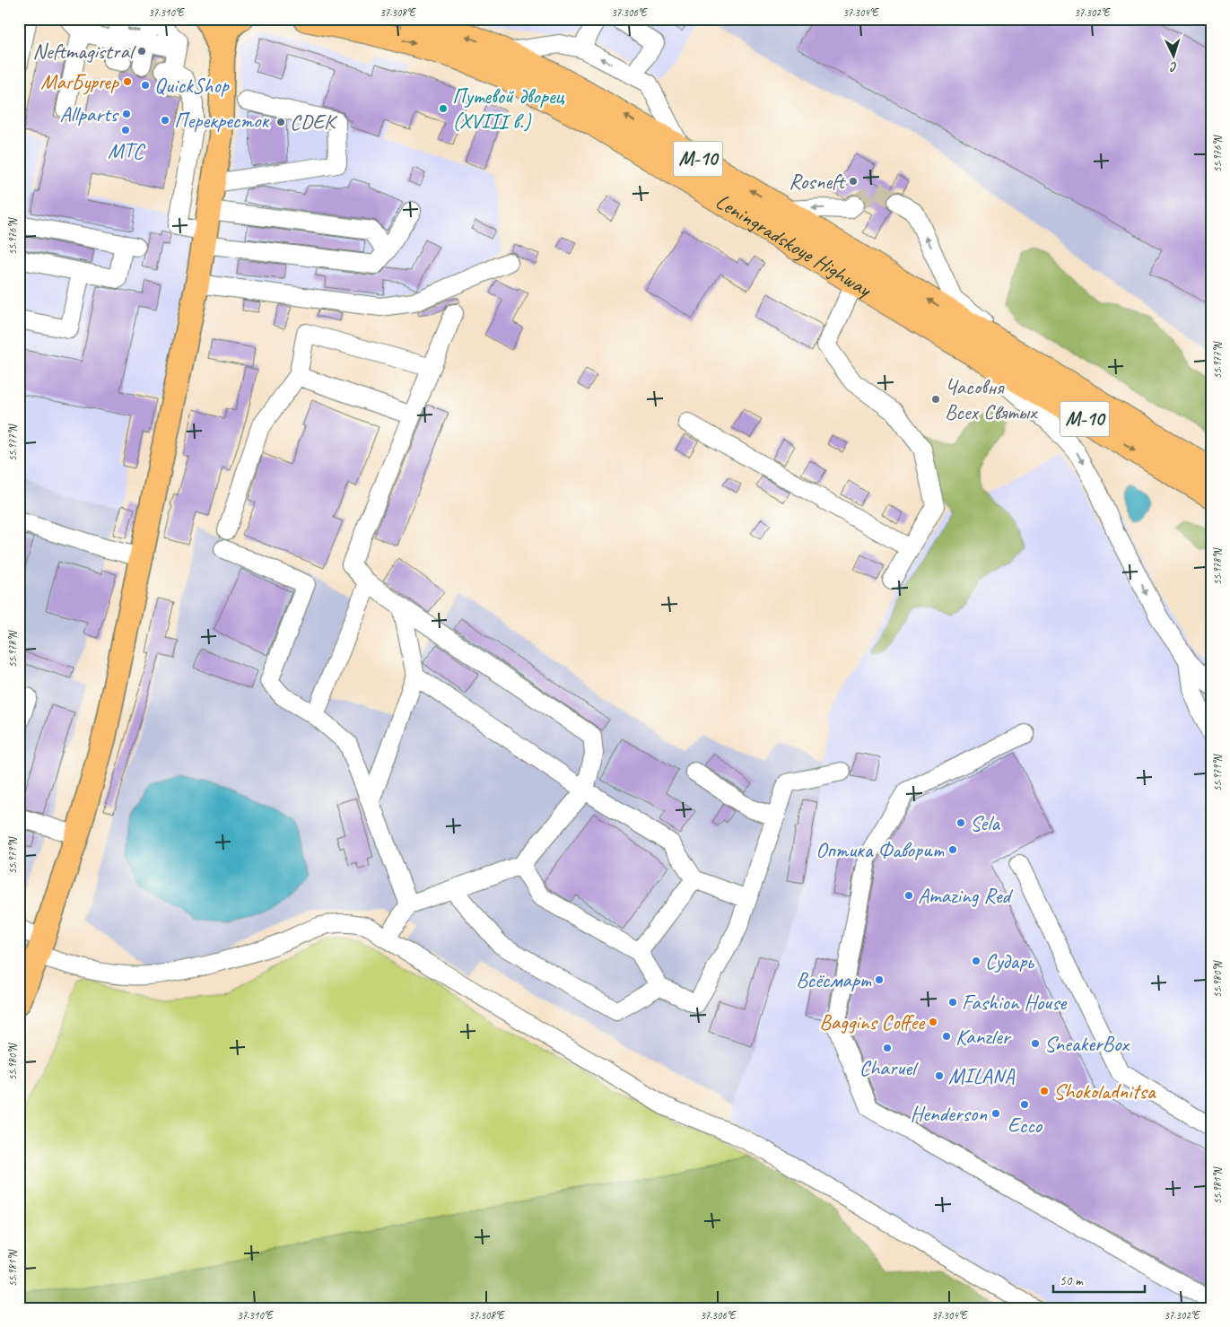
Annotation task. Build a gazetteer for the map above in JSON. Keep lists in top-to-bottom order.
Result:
{
  "streets": {
    "highway": ["М-10", "Leningradskoye Highway"]
  },
  "places": [
    "Neftmagistral",
    "МагБургер",
    "QuickShop",
    "Путевой дворец (XVIII в.)",
    "Allparts",
    "Перекресток",
    "CDEK",
    "МТС",
    "Rosneft",
    "Часовня Всех Святых",
    "Sela",
    "Оптика Фаворит",
    "Amazing Red",
    "Сударь",
    "Всёсмарт",
    "Fashion House",
    "Baggins Coffee",
    "Kanzler",
    "SneakerBox",
    "Charuel",
    "MILANA",
    "Shokoladnitsa",
    "Ecco",
    "Henderson"
  ],
  "scale_bar": "50 m",
  "north": "bottom",
  "coordinates": [
    "37.310°E",
    "37.308°E",
    "37.306°E",
    "37.304°E",
    "37.302°E",
    "55.976°N",
    "55.977°N",
    "55.978°N",
    "55.979°N",
    "55.980°N",
    "55.981°N"
  ]
}
